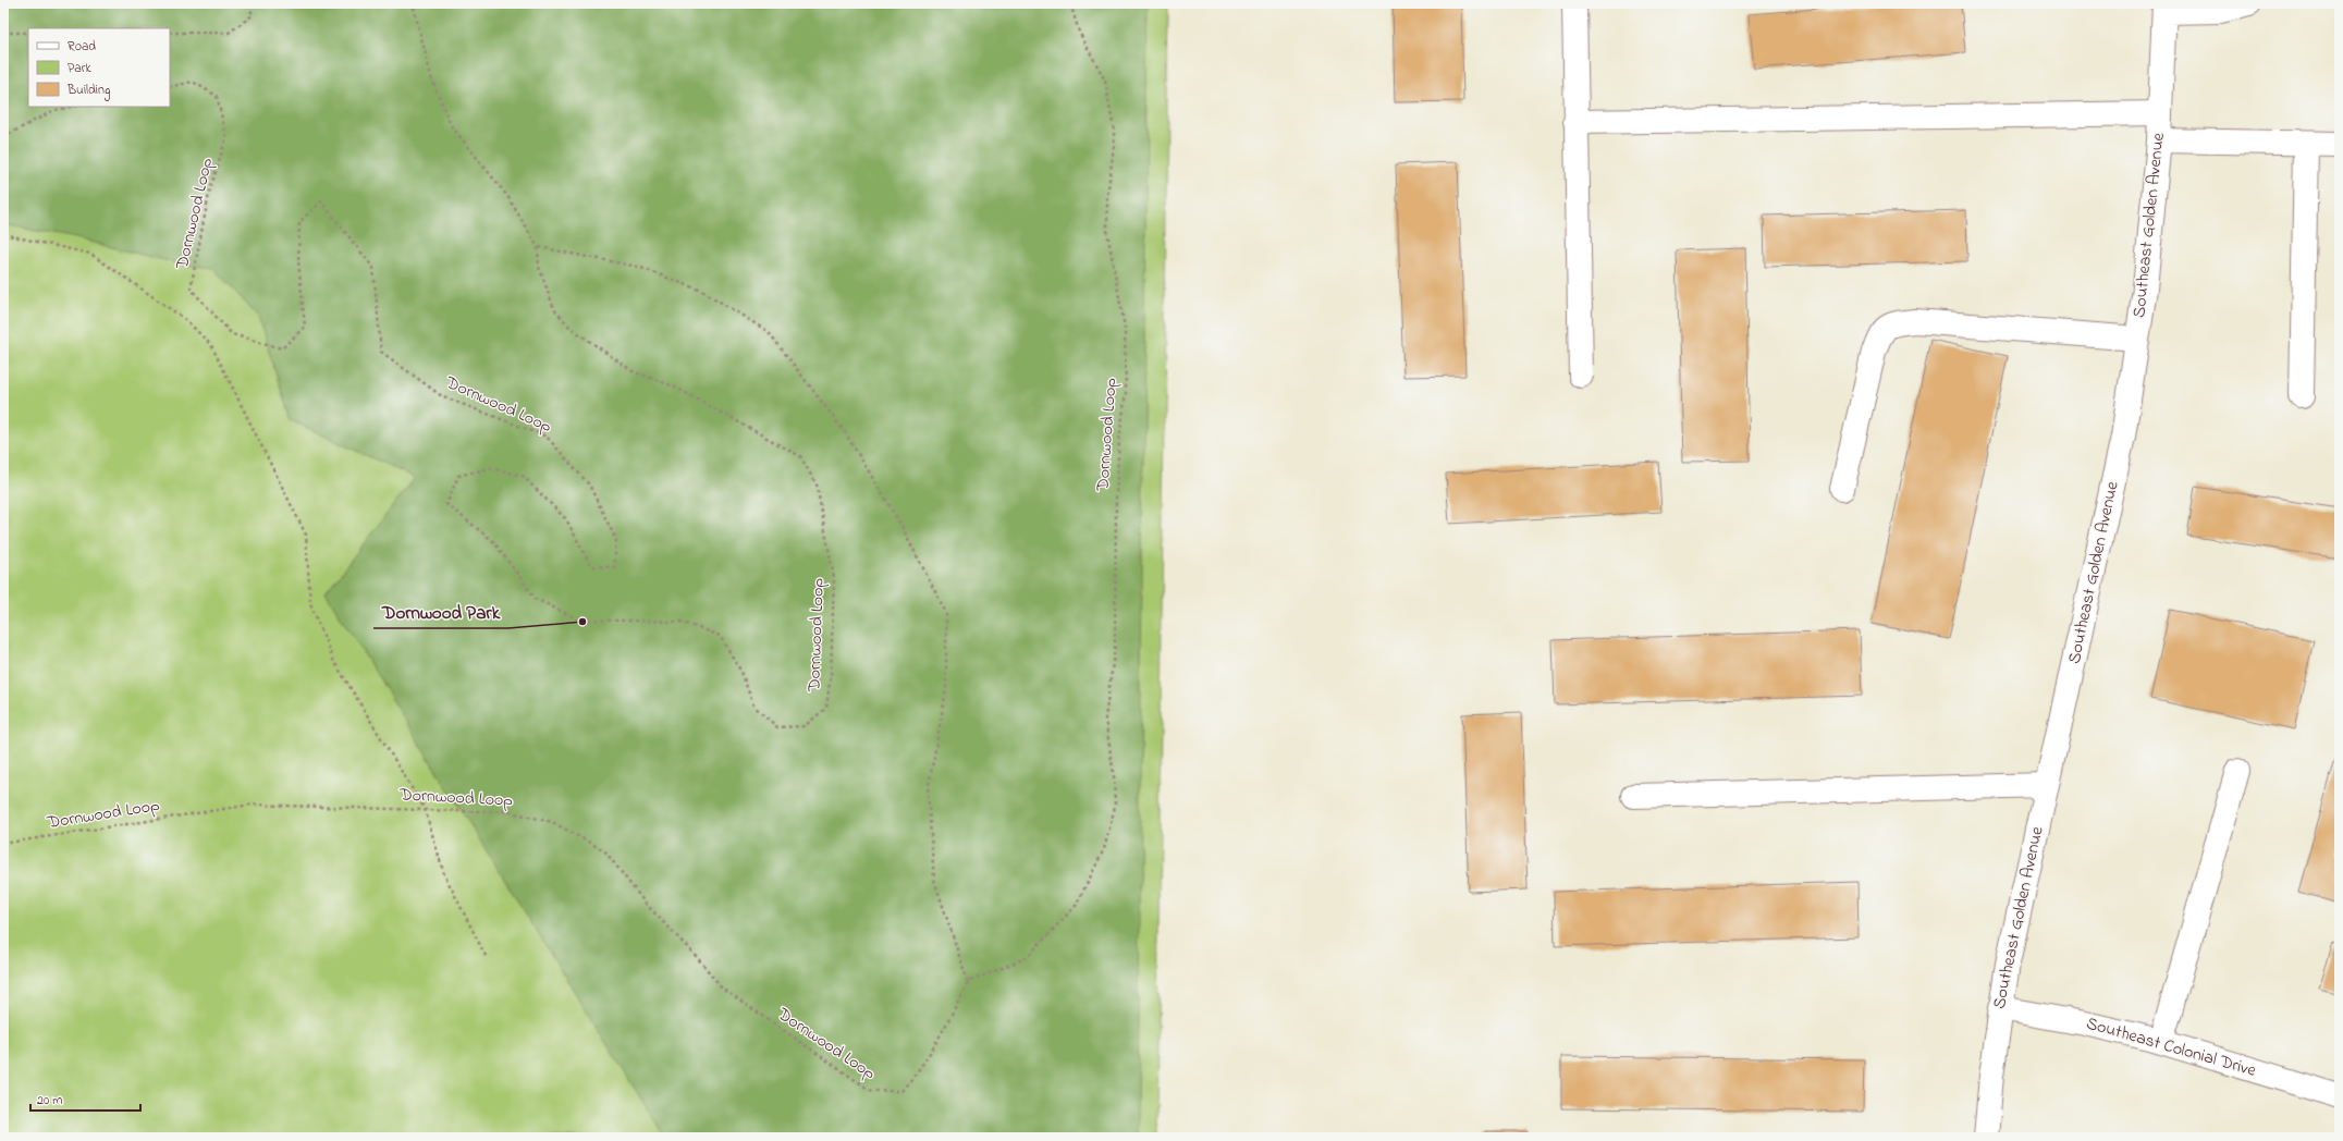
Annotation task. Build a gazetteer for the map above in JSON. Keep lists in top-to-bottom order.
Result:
{
  "streets": {
    "street": ["Southeast Golden Avenue", "Southeast Colonial Drive"],
    "path": ["Dornwood Loop"]
  },
  "crossings": [
    ["Southeast Golden Avenue", "Southeast Colonial Drive"]
  ],
  "places": ["Dornwood Park"],
  "legend": ["Road", "Park", "Building"],
  "scale_bar": "20 m"
}
